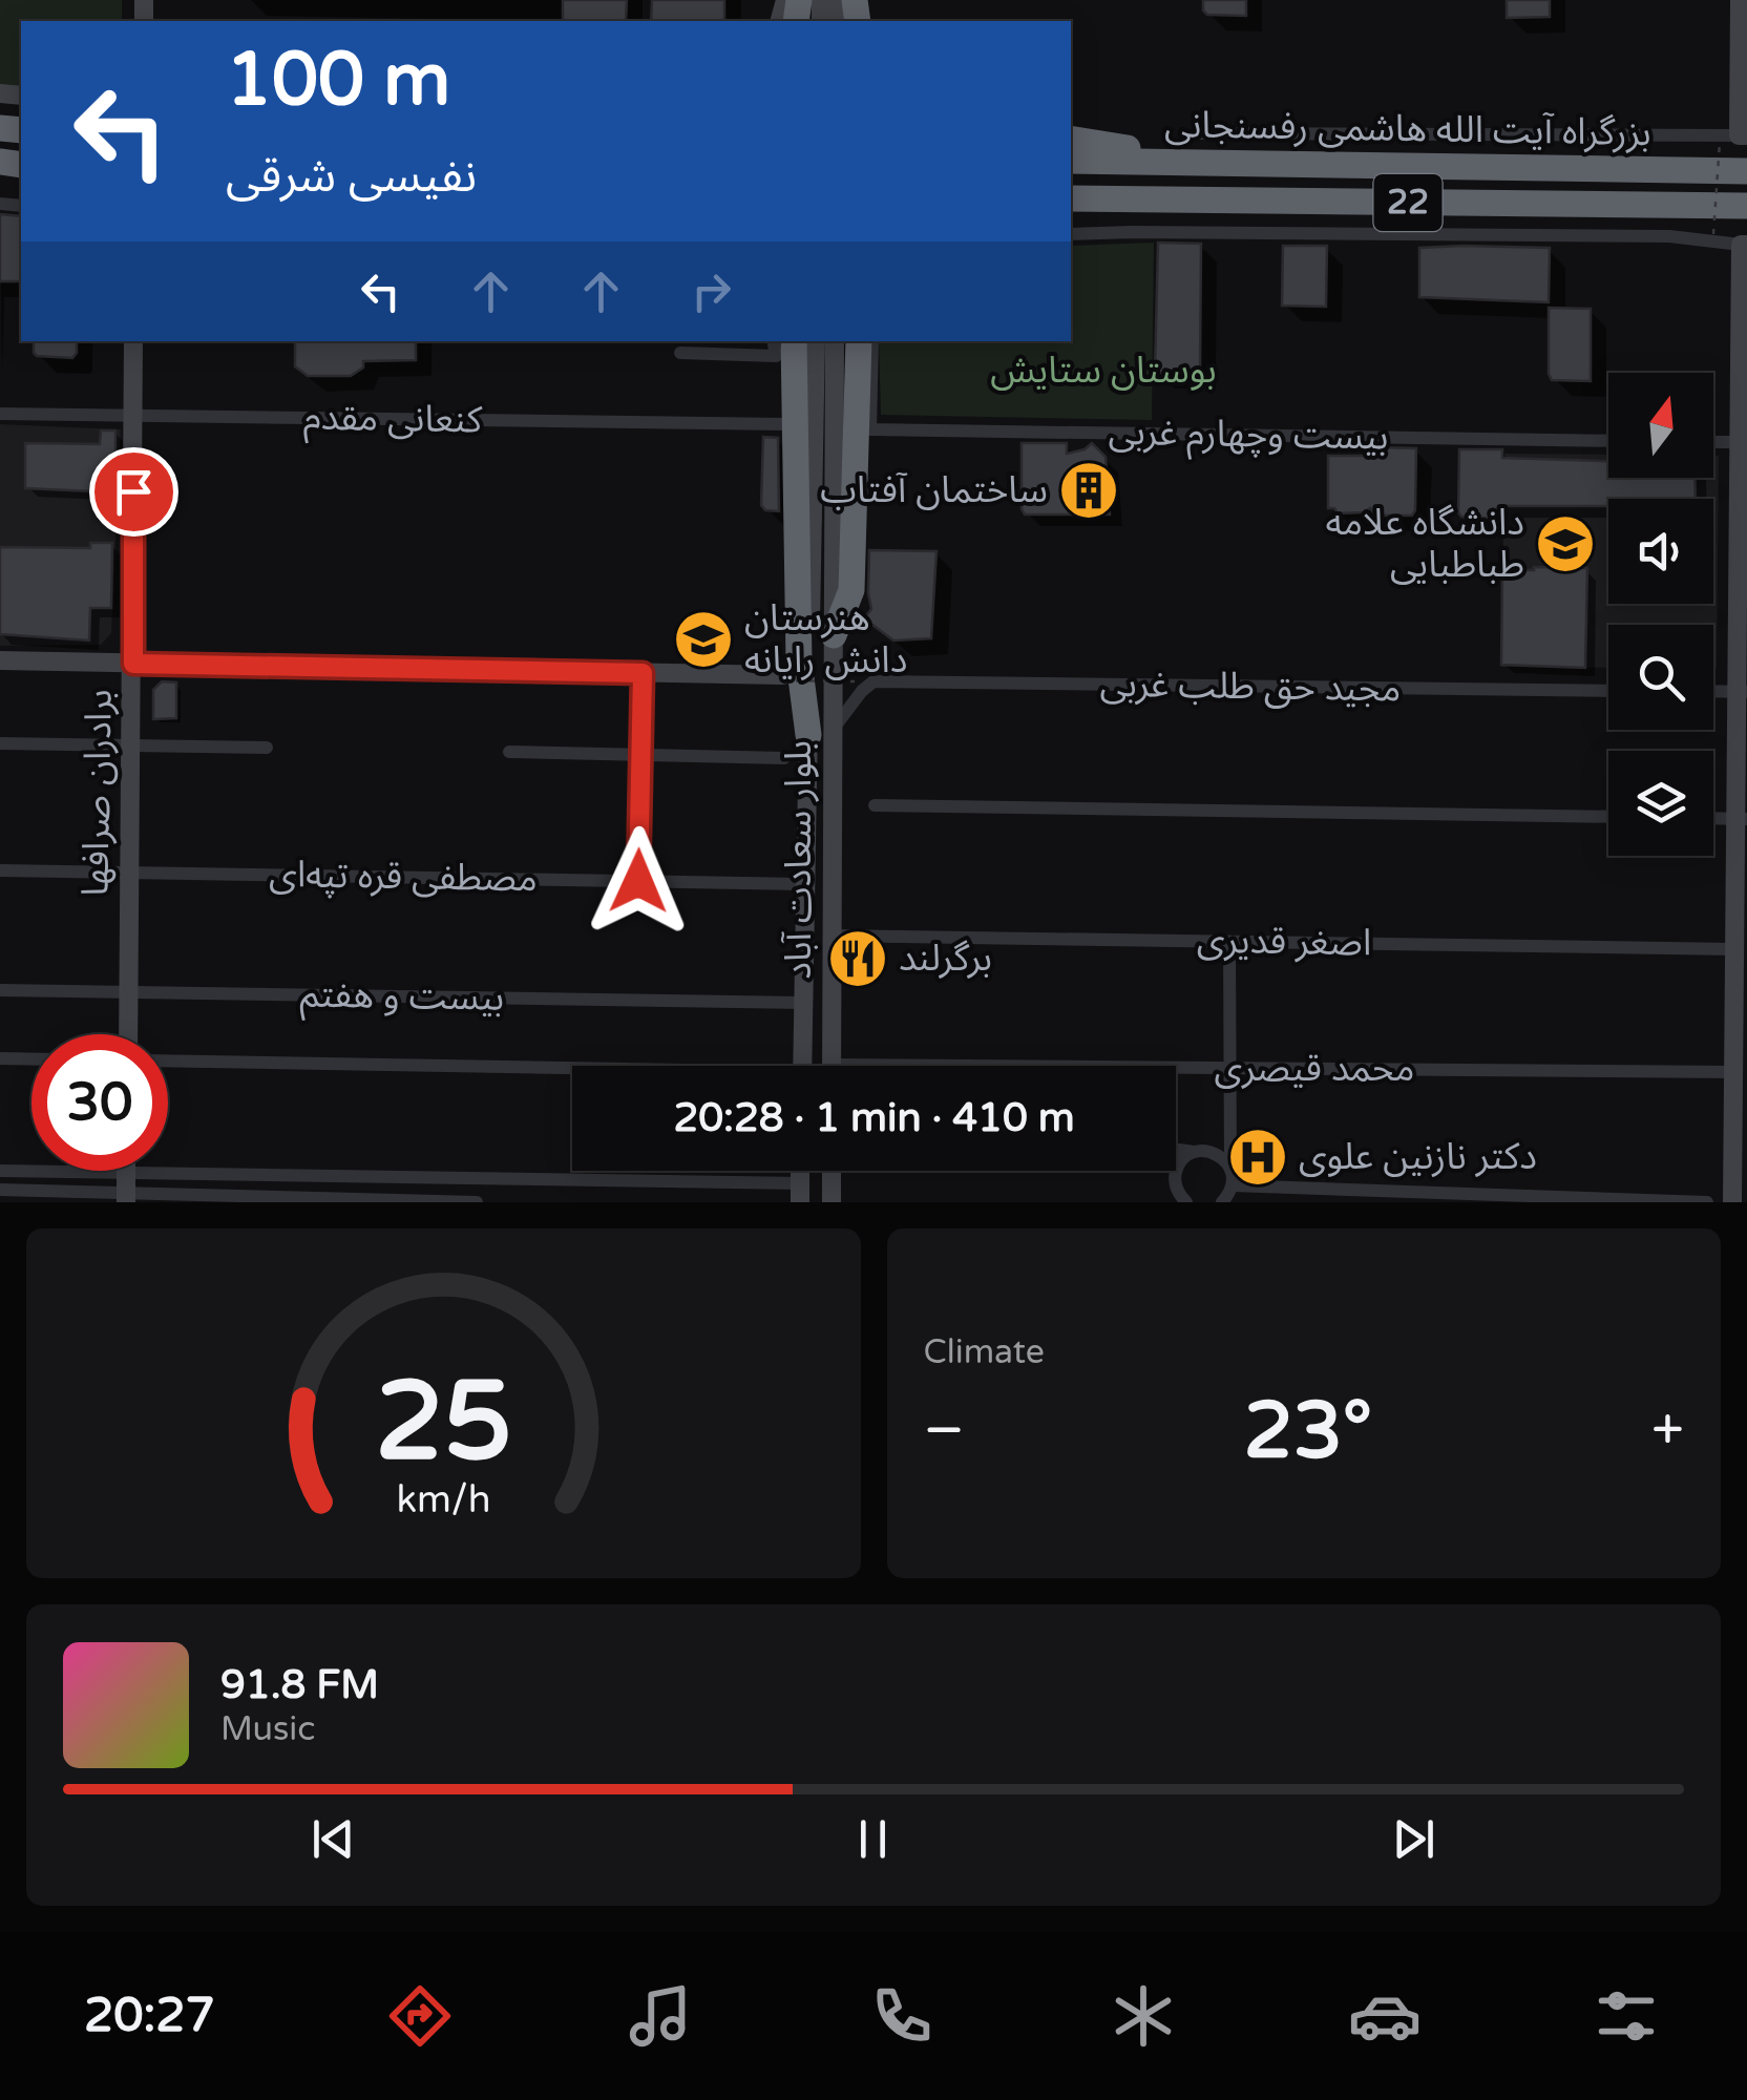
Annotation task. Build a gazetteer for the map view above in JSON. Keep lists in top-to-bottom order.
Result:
{
  "streets": {
    "highway": ["بزرگراه آیت الله هاشمی رفسنجانی", "22"],
    "street": [
      "کنعانی مقدم",
      "بیست وچهارم غربی",
      "مجید حق طلب غربی",
      "برادران صرافها",
      "بلوار سعادت آباد",
      "مصطفی قره تپه‌ای",
      "اصغر قدیری",
      "بیست و هفتم",
      "محمد قیصری"
    ]
  },
  "crossings": [
    ["کنعانی مقدم", "برادران صرافها"],
    ["مجید حق طلب غربی", "بلوار سعادت آباد"],
    ["برادران صرافها", "مصطفی قره تپه‌ای"],
    ["برادران صرافها", "بیست و هفتم"],
    ["بلوار سعادت آباد", "مصطفی قره تپه‌ای"],
    ["بلوار سعادت آباد", "اصغر قدیری"],
    ["بلوار سعادت آباد", "بیست و هفتم"]
  ],
  "parks": ["بوستان ستایش"],
  "places": {
    "building": ["ساختمان آفتاب"],
    "school or university": ["دانشگاه علامه طباطبایی", "هنرستان دانش رایانه"],
    "restaurant": ["برگرلند"],
    "hospital": ["دکتر نازنین علوی"]
  },
  "north": "top",
  "page": {
    "turn": ["100 m", "نفیسی شرقی"],
    "limit": "30",
    "trip": "20:28 · 1 min · 410 m",
    "tile": "Climate",
    "heat": ["−", "23°", "+"],
    "song": ["91.8 FM", "Music"],
    "tabs": "20:27",
    "gauge": ["25", "km/h"]
  }
}
